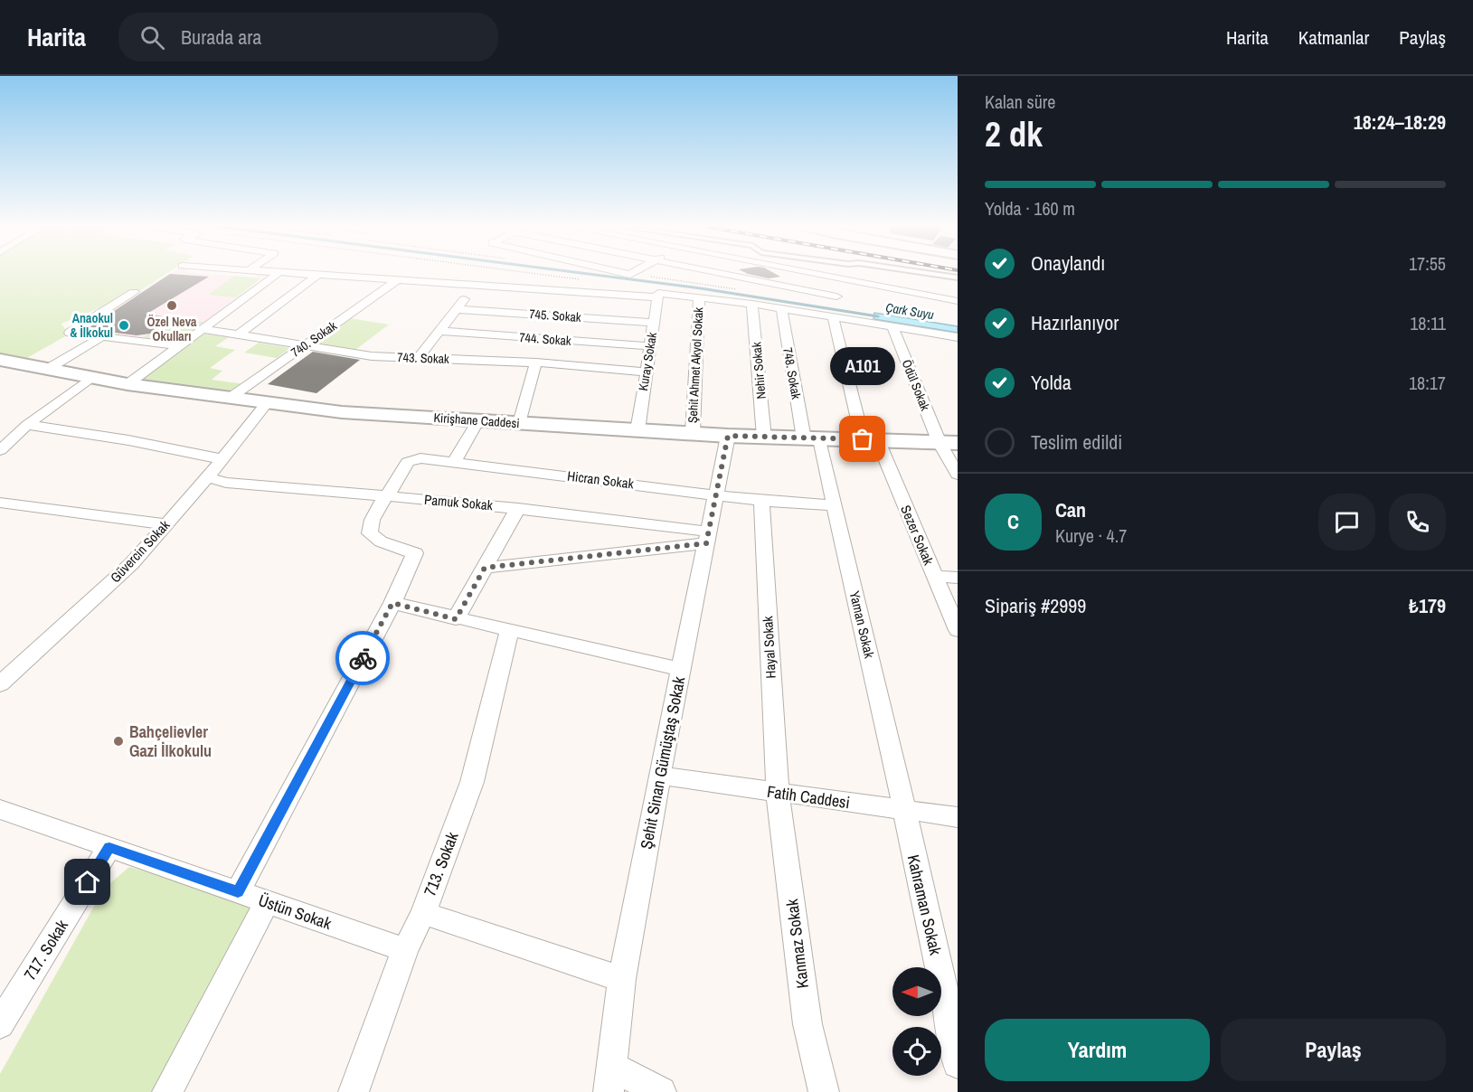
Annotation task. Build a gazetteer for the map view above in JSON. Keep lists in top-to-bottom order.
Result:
{
  "streets": {
    "street": [
      "745. Sokak",
      "740. Sokak",
      "744. Sokak",
      "743. Sokak",
      "Kuray Sokak",
      "Şehit Ahmet Akyol Sokak",
      "Nehir Sokak",
      "748. Sokak",
      "Ödül Sokak",
      "Kirişhane Caddesi",
      "Hicran Sokak",
      "Pamuk Sokak",
      "Sezer Sokak",
      "Güvercin Sokak",
      "Yaman Sokak",
      "Hayal Sokak",
      "Şehit Sinan Gümüştaş Sokak",
      "Fatih Caddesi",
      "713. Sokak",
      "Kahraman Sokak",
      "Üstün Sokak",
      "Kanmaz Sokak",
      "717. Sokak"
    ]
  },
  "crossings": [
    ["745. Sokak", "Kuray Sokak"],
    ["740. Sokak", "743. Sokak"],
    ["740. Sokak", "Kirişhane Caddesi"],
    ["744. Sokak", "Kuray Sokak"],
    ["743. Sokak", "Kuray Sokak"],
    ["Kuray Sokak", "Kirişhane Caddesi"],
    ["Şehit Ahmet Akyol Sokak", "Kirişhane Caddesi"],
    ["Nehir Sokak", "Kirişhane Caddesi"],
    ["748. Sokak", "Kirişhane Caddesi"],
    ["748. Sokak", "Yaman Sokak"],
    ["Ödül Sokak", "Kirişhane Caddesi"],
    ["Kirişhane Caddesi", "Sezer Sokak"],
    ["Kirişhane Caddesi", "Güvercin Sokak"],
    ["Kirişhane Caddesi", "Yaman Sokak"],
    ["Kirişhane Caddesi", "Şehit Sinan Gümüştaş Sokak"],
    ["Hicran Sokak", "Pamuk Sokak"],
    ["Hicran Sokak", "Yaman Sokak"],
    ["Hicran Sokak", "Hayal Sokak"],
    ["Hicran Sokak", "Şehit Sinan Gümüştaş Sokak"],
    ["Pamuk Sokak", "Güvercin Sokak"],
    ["Pamuk Sokak", "Şehit Sinan Gümüştaş Sokak"],
    ["Yaman Sokak", "Fatih Caddesi"],
    ["Yaman Sokak", "Kahraman Sokak"],
    ["Hayal Sokak", "Fatih Caddesi"],
    ["Hayal Sokak", "Kanmaz Sokak"],
    ["Şehit Sinan Gümüştaş Sokak", "Fatih Caddesi"],
    ["Fatih Caddesi", "Kahraman Sokak"],
    ["Fatih Caddesi", "Kanmaz Sokak"],
    ["713. Sokak", "Üstün Sokak"],
    ["Üstün Sokak", "717. Sokak"]
  ],
  "water": ["Çark Suyu"],
  "places": [
    "Özel Neva Okulları",
    "Anaokul & İlkokul",
    "A101",
    "Bahçelievler Gazi İlkokulu"
  ],
  "north": "left",
  "page": {
    "header": "Harita",
    "search": "Burada ara",
    "nav": ["Harita", "Katmanlar", "Paylaş"],
    "heading": ["2 dk", "Kalan süre", "18:24–18:29"],
    "panel": [
      "Can",
      "Kurye · 4.7",
      "Sipariş #2999",
      "₺179"
    ],
    "bar": "Yolda · 160 m",
    "list": [
      ["Onaylandı", "17:55"],
      ["Hazırlanıyor", "18:11"],
      ["Yolda", "18:17"],
      "Teslim edildi"
    ],
    "bubble": "A101",
    "round": "C",
    "buttons": ["Yardım", "Paylaş"]
  }
}
